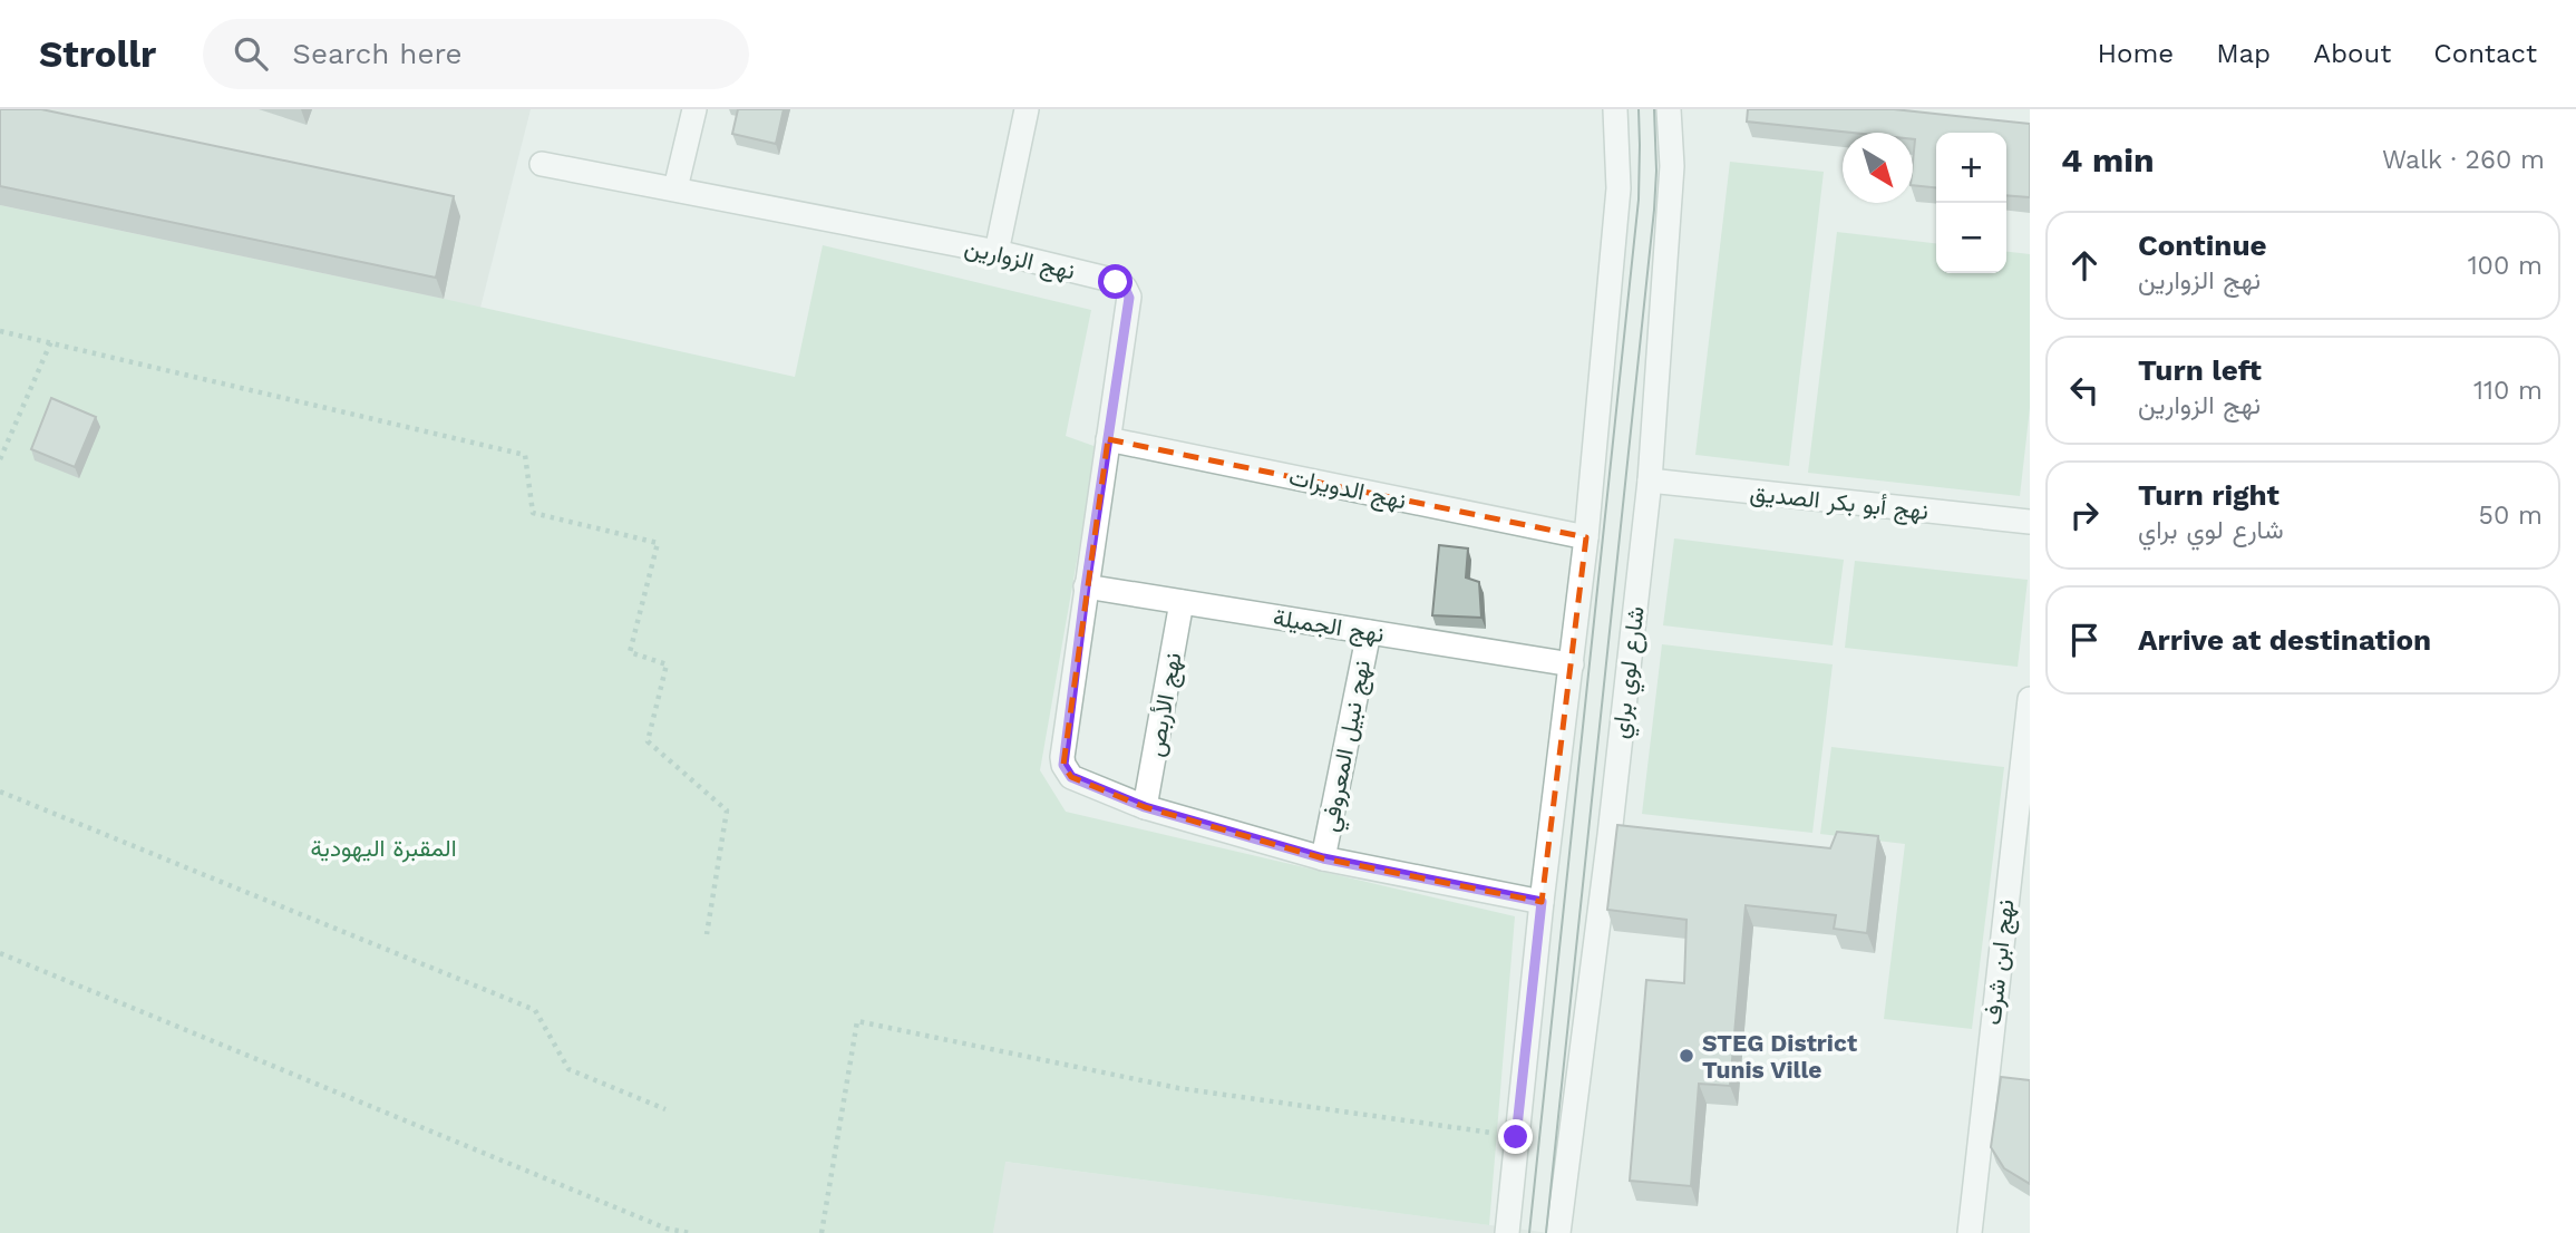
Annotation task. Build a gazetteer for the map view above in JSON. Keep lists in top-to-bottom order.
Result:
{
  "streets": {
    "street": [
      "نهج الزوارين",
      "نهج الدويرات",
      "نهج أبو بكر الصديق",
      "نهج الجميلة",
      "شارع لوي براي",
      "نهج الأربص",
      "نهج نبيل المعروفي",
      "نهج ابن شرف"
    ]
  },
  "crossings": [
    ["نهج الزوارين", "نهج الدويرات"],
    ["نهج الزوارين", "نهج الجميلة"],
    ["نهج الزوارين", "نهج الأربص"],
    ["نهج الزوارين", "نهج نبيل المعروفي"],
    ["نهج أبو بكر الصديق", "شارع لوي براي"],
    ["نهج الجميلة", "نهج الأربص"],
    ["نهج الجميلة", "نهج نبيل المعروفي"]
  ],
  "parks": ["المقبرة اليهودية"],
  "places": ["STEG District Tunis Ville"],
  "north": "bottom right",
  "page": {
    "header": "Strollr",
    "search": "Search here",
    "nav": [
      "Home",
      "Map",
      "About",
      "Contact"
    ],
    "heading": ["4 min", "Walk · 260 m"],
    "map_buttons": ["+", "−"],
    "list": [
      ["Continue", "نهج الزوارين", "100 m"],
      ["Turn left", "نهج الزوارين", "110 m"],
      ["Turn right", "شارع لوي براي", "50 m"],
      "Arrive at destination"
    ]
  }
}
